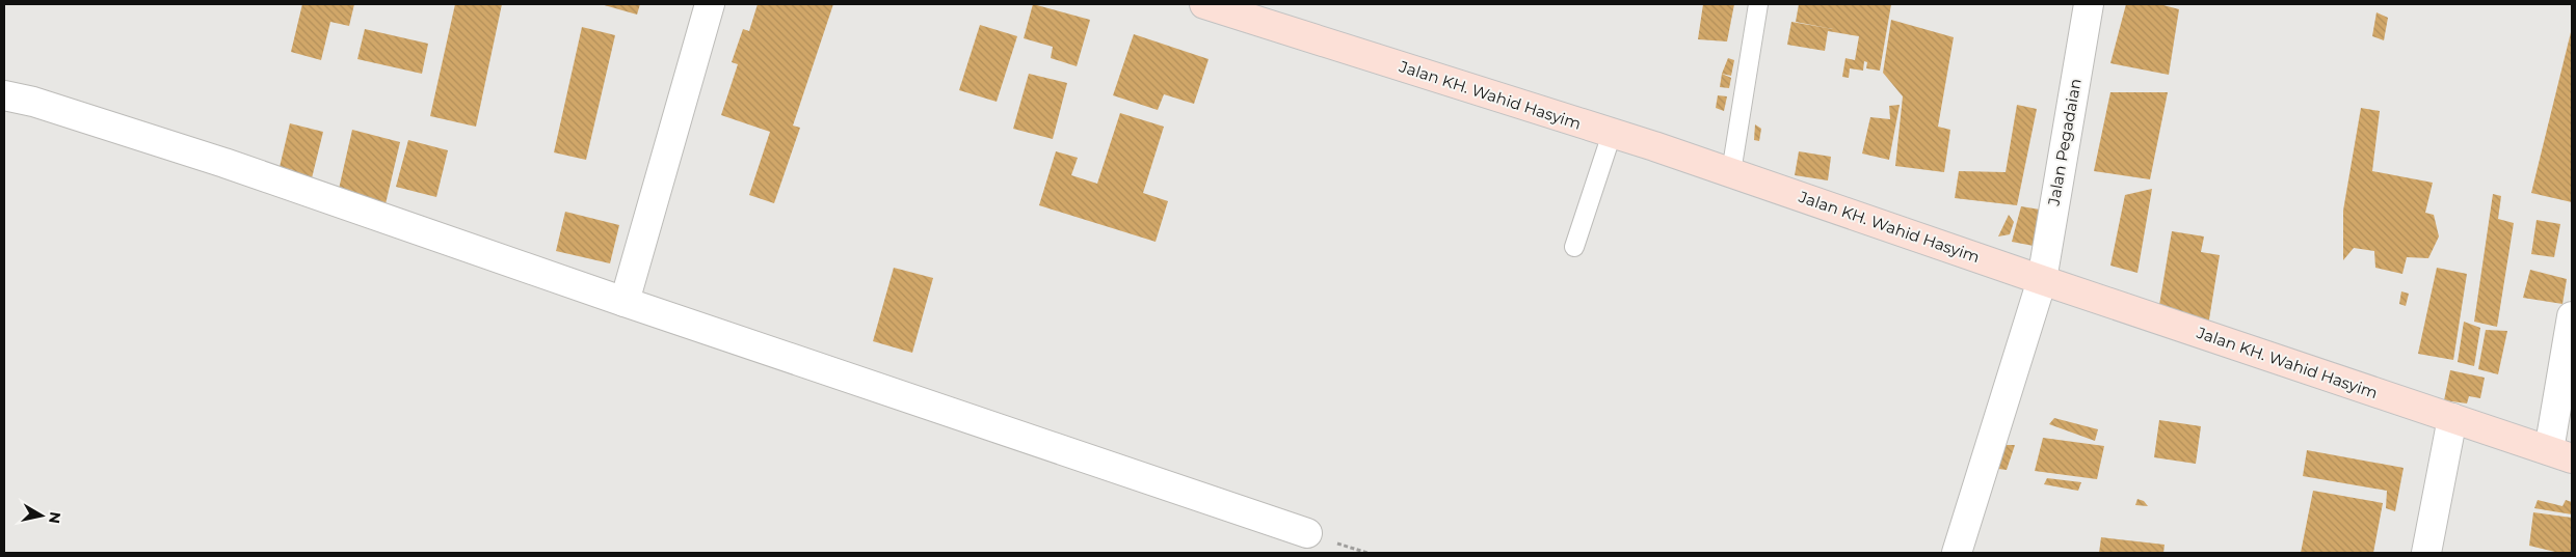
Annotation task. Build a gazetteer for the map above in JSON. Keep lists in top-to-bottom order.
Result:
{
  "streets": {
    "main road": ["Jalan KH. Wahid Hasyim"],
    "street": ["Jalan Pegadaian"]
  },
  "crossings": [
    ["Jalan KH. Wahid Hasyim", "Jalan Pegadaian"]
  ],
  "north": "right"
}
